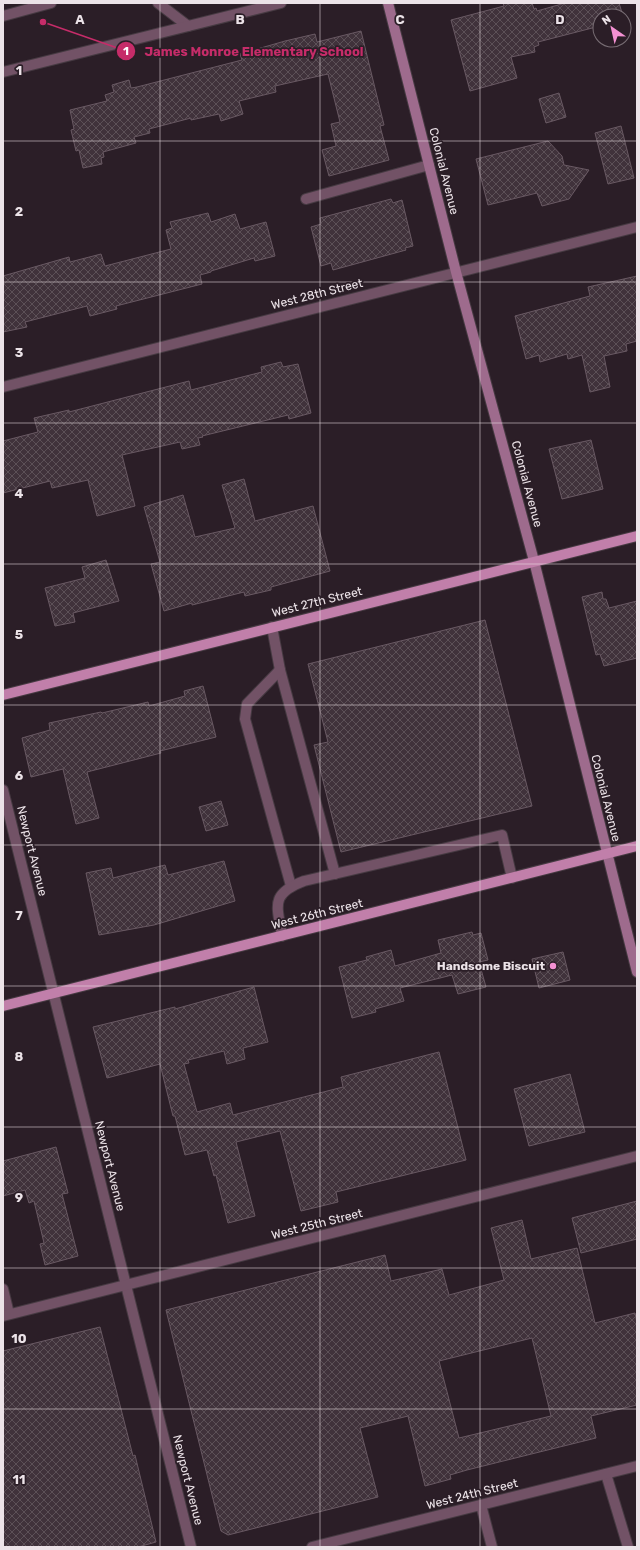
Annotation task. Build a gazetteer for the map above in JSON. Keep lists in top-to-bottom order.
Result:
{
  "streets": {
    "main road": ["West 27th Street", "West 26th Street"],
    "street": [
      "Colonial Avenue",
      "West 28th Street",
      "Newport Avenue",
      "West 25th Street",
      "West 24th Street"
    ]
  },
  "crossings": [
    ["Colonial Avenue", "West 28th Street"],
    ["Colonial Avenue", "West 27th Street"],
    ["Colonial Avenue", "West 26th Street"],
    ["Newport Avenue", "West 26th Street"],
    ["Newport Avenue", "West 25th Street"]
  ],
  "places": ["James Monroe Elementary School", "Handsome Biscuit"],
  "north": "top left",
  "grid": {
    "columns": [
      "A",
      "B",
      "C",
      "D"
    ],
    "rows": [
      "1",
      "2",
      "3",
      "4",
      "5",
      "6",
      "7",
      "8",
      "9",
      "10",
      "11"
    ]
  }
}
